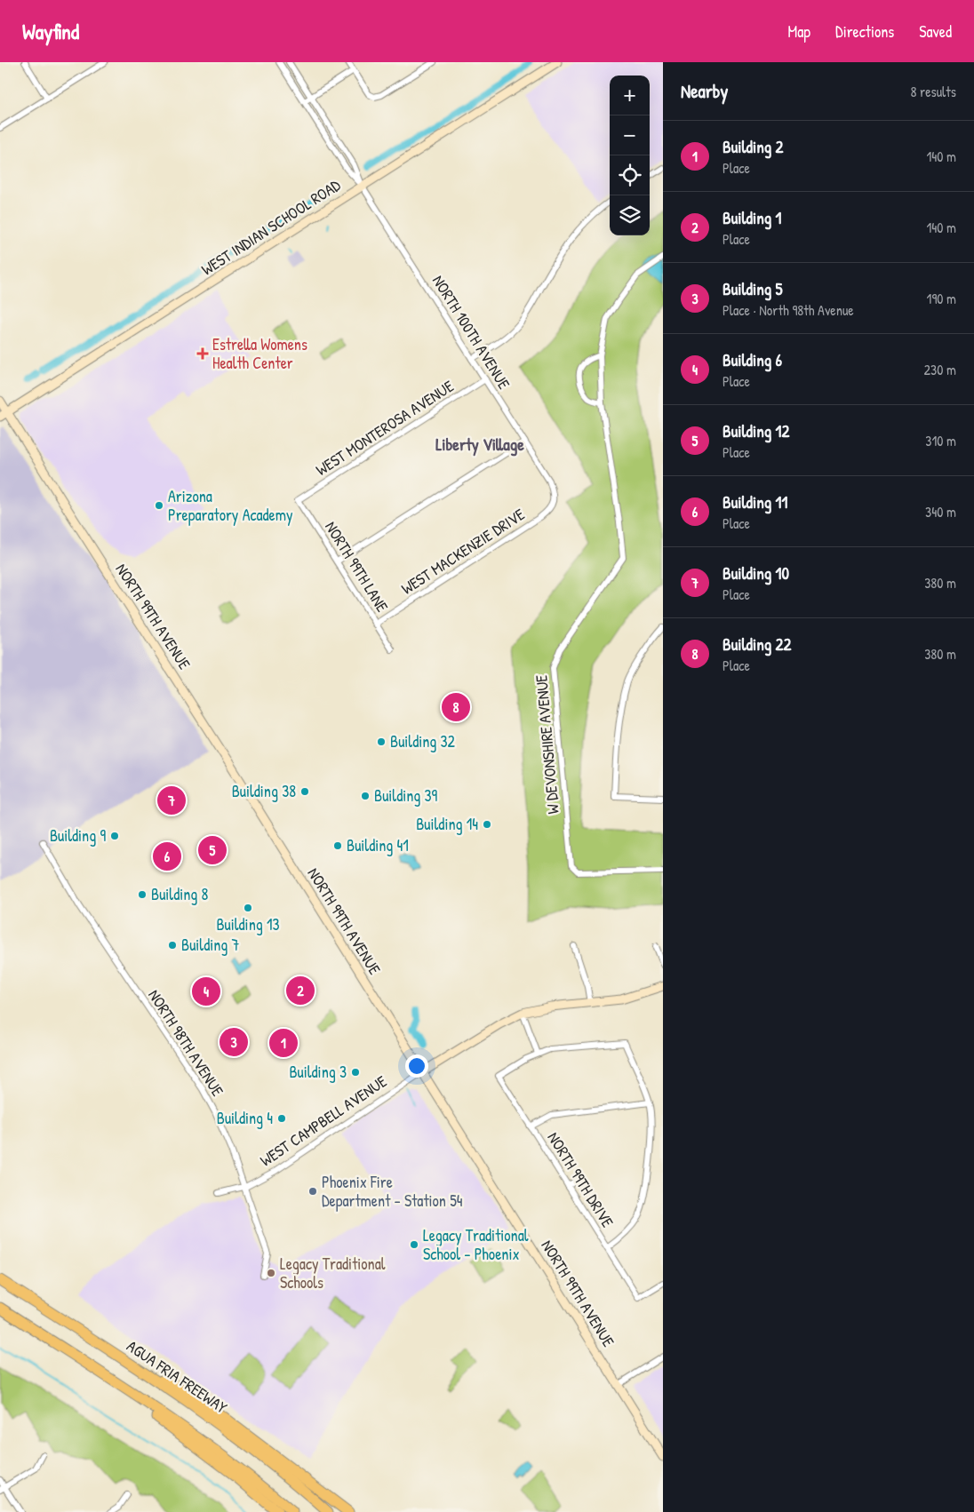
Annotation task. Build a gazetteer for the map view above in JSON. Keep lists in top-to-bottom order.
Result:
{
  "streets": {
    "highway": ["AGUA FRIA FREEWAY"],
    "main road": ["WEST INDIAN SCHOOL ROAD", "NORTH 99TH AVENUE", "WEST CAMPBELL AVENUE"],
    "street": [
      "NORTH 100TH AVENUE",
      "WEST MONTEROSA AVENUE",
      "WEST MACKENZIE DRIVE",
      "NORTH 99TH LANE",
      "W DEVONSHIRE AVENUE",
      "NORTH 98TH AVENUE",
      "NORTH 99TH DRIVE"
    ]
  },
  "crossings": [
    ["WEST INDIAN SCHOOL ROAD", "NORTH 100TH AVENUE"],
    ["WEST INDIAN SCHOOL ROAD", "NORTH 99TH AVENUE"],
    ["NORTH 100TH AVENUE", "WEST MONTEROSA AVENUE"],
    ["NORTH 100TH AVENUE", "WEST MACKENZIE DRIVE"],
    ["WEST MONTEROSA AVENUE", "NORTH 99TH LANE"],
    ["WEST MACKENZIE DRIVE", "NORTH 99TH LANE"],
    ["NORTH 99TH AVENUE", "WEST CAMPBELL AVENUE"],
    ["NORTH 98TH AVENUE", "WEST CAMPBELL AVENUE"]
  ],
  "districts": ["Liberty Village"],
  "places": {
    "health": ["Estrella Womens Health Center"],
    "other": [
      "Arizona Preparatory Academy",
      "Building 32",
      "Building 38",
      "Building 39",
      "Building 14",
      "Building 9",
      "Building 41",
      "Building 8",
      "Building 13",
      "Building 7",
      "Building 3",
      "Building 4",
      "Phoenix Fire Department - Station 54",
      "Legacy Traditional School - Phoenix",
      "Legacy Traditional Schools"
    ]
  },
  "page": {
    "header": "Wayfind",
    "nav": ["Map", "Directions", "Saved"],
    "heading": ["Nearby", "8 results"],
    "map_buttons": ["+", "−"],
    "list": [
      {
        "mark": "1",
        "name": "Building 2",
        "note": "Place",
        "value": "140 m"
      },
      {
        "mark": "2",
        "name": "Building 1",
        "note": "Place",
        "value": "140 m"
      },
      {
        "mark": "3",
        "name": "Building 5",
        "note": "Place · North 98th Avenue",
        "value": "190 m"
      },
      {
        "mark": "4",
        "name": "Building 6",
        "note": "Place",
        "value": "230 m"
      },
      {
        "mark": "5",
        "name": "Building 12",
        "note": "Place",
        "value": "310 m"
      },
      {
        "mark": "6",
        "name": "Building 11",
        "note": "Place",
        "value": "340 m"
      },
      {
        "mark": "7",
        "name": "Building 10",
        "note": "Place",
        "value": "380 m"
      },
      {
        "mark": "8",
        "name": "Building 22",
        "note": "Place",
        "value": "380 m"
      }
    ],
    "pins": [
      "8",
      "7",
      "5",
      "6",
      "2",
      "4",
      "3",
      "1"
    ]
  }
}
